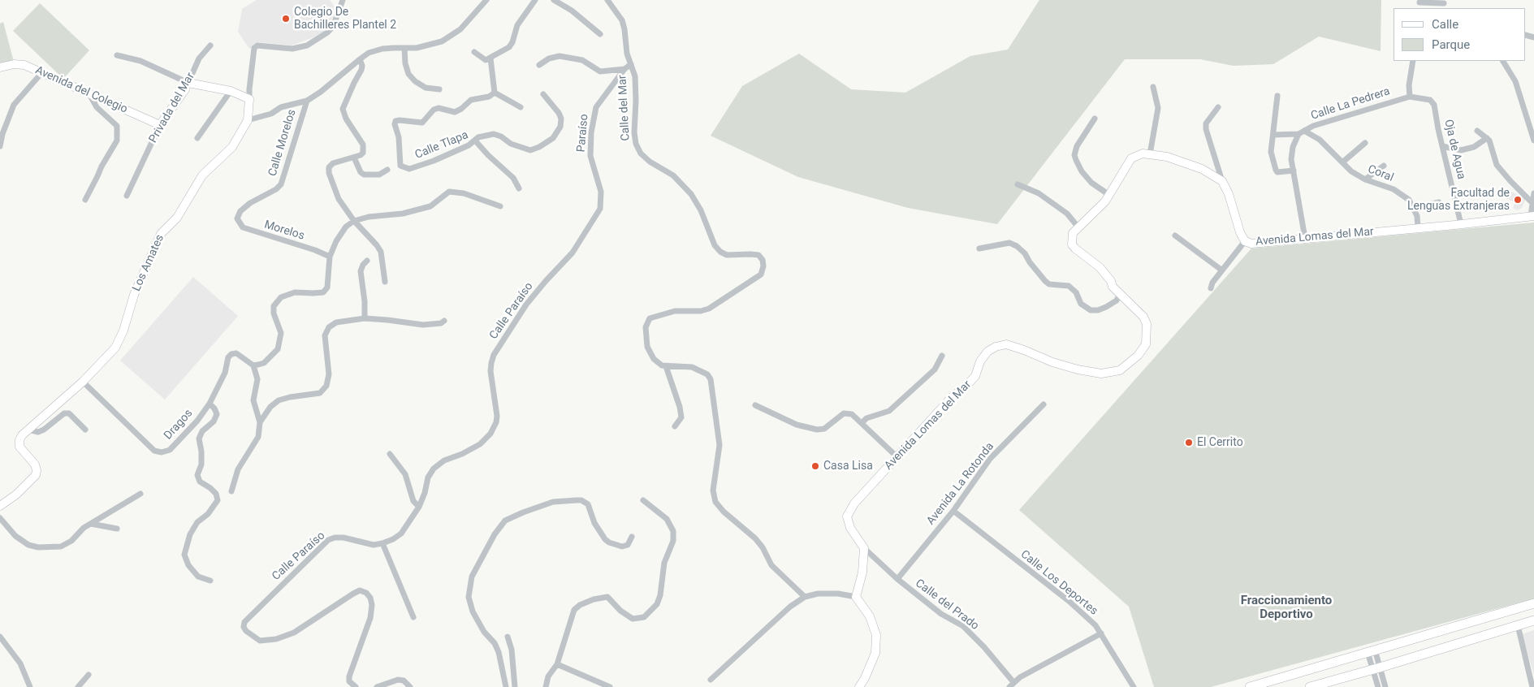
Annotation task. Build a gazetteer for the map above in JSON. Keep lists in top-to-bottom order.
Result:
{
  "streets": {
    "main road": [
      "Avenida del Colegio",
      "Privada del Mar",
      "Avenida Lomas del Mar",
      "Los Amates"
    ],
    "street": [
      "Calle La Pedrera",
      "Calle del Mar",
      "Paraíso",
      "Calle Morelos",
      "Calle Tlapa",
      "Oja de Agua",
      "Coral",
      "Morelos",
      "Calle Paraíso",
      "Dragos",
      "Avenida La Rotonda",
      "Calle Los Deportes",
      "Calle del Prado"
    ]
  },
  "crossings": [
    ["Avenida del Colegio", "Privada del Mar"],
    ["Calle La Pedrera", "Oja de Agua"],
    ["Calle La Pedrera", "Coral"],
    ["Calle del Mar", "Paraíso"],
    ["Paraíso", "Calle Paraíso"],
    ["Calle Morelos", "Morelos"],
    ["Oja de Agua", "Avenida Lomas del Mar"],
    ["Avenida Lomas del Mar", "Calle del Prado"],
    ["Los Amates", "Dragos"],
    ["Avenida La Rotonda", "Calle Los Deportes"],
    ["Avenida La Rotonda", "Calle del Prado"],
    ["Calle Los Deportes", "Calle del Prado"]
  ],
  "districts": ["Fraccionamiento Deportivo"],
  "places": [
    "Colegio De Bachilleres Plantel 2",
    "Facultad de Lenguas Extranjeras",
    "El Cerrito",
    "Casa Lisa"
  ],
  "legend": ["Calle", "Parque"]
}
